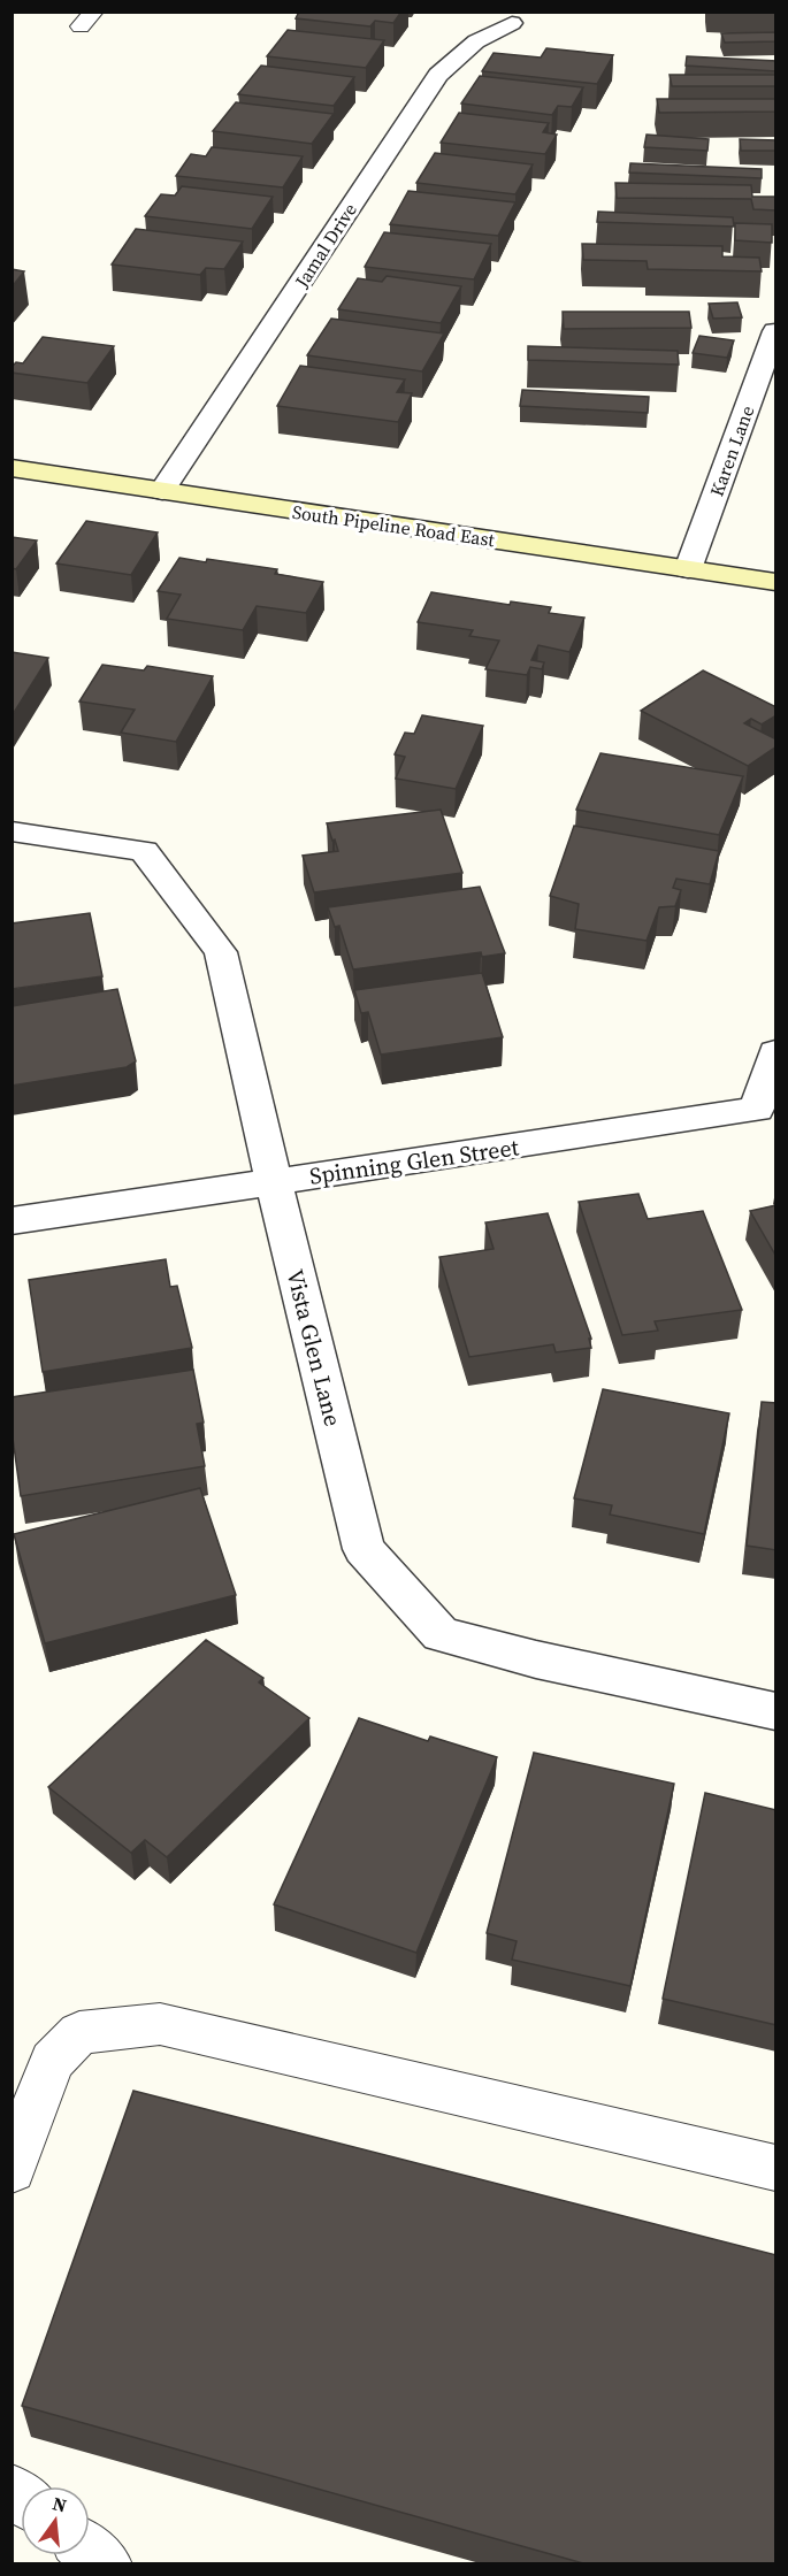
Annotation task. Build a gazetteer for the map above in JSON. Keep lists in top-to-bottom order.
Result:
{
  "streets": {
    "street": [
      "Jamal Drive",
      "Karen Lane",
      "South Pipeline Road East",
      "Spinning Glen Street",
      "Vista Glen Lane"
    ]
  },
  "crossings": [
    ["Jamal Drive", "South Pipeline Road East"],
    ["Karen Lane", "South Pipeline Road East"],
    ["Spinning Glen Street", "Vista Glen Lane"]
  ],
  "north": "top"
}
